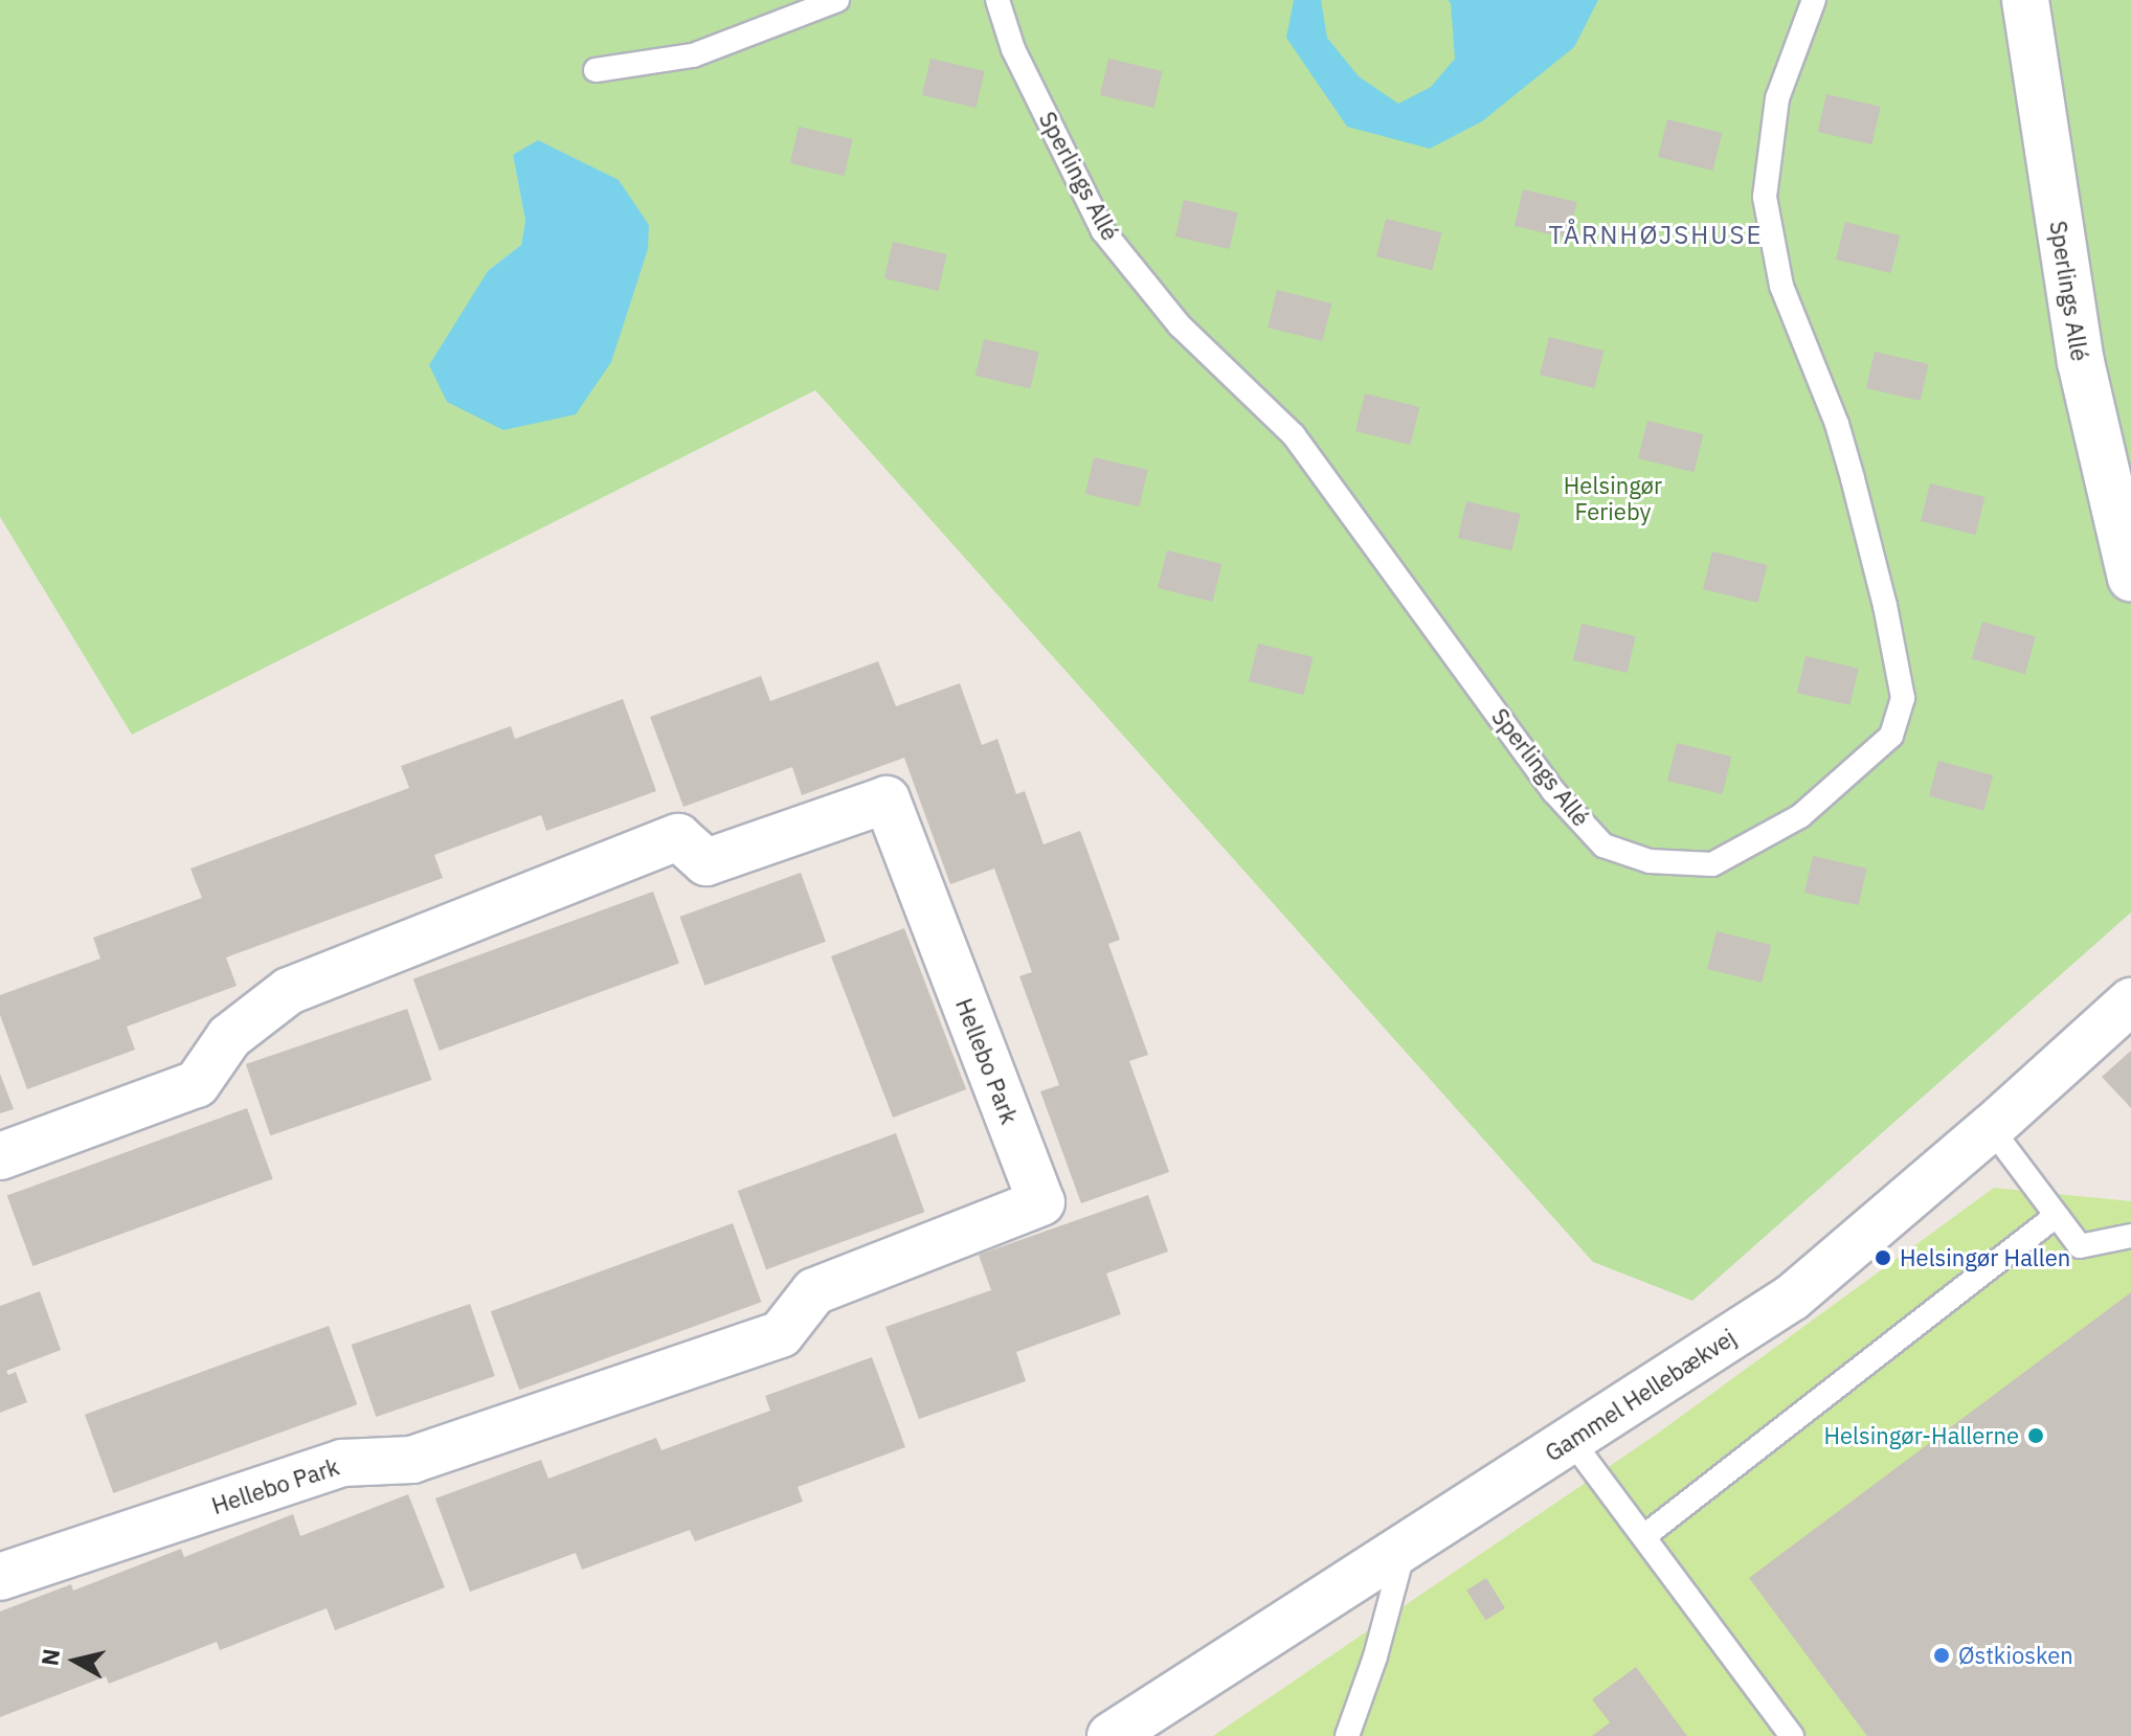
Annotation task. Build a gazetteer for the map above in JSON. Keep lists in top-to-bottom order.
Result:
{
  "streets": {
    "street": ["Sperlings Allé", "Hellebo Park", "Gammel Hellebækvej"]
  },
  "districts": ["TÅRNHØJSHUSE"],
  "parks": ["Helsingør Ferieby"],
  "places": ["Helsingør Hallen", "Helsingør-Hallerne", "Østkiosken"],
  "north": "left"
}
